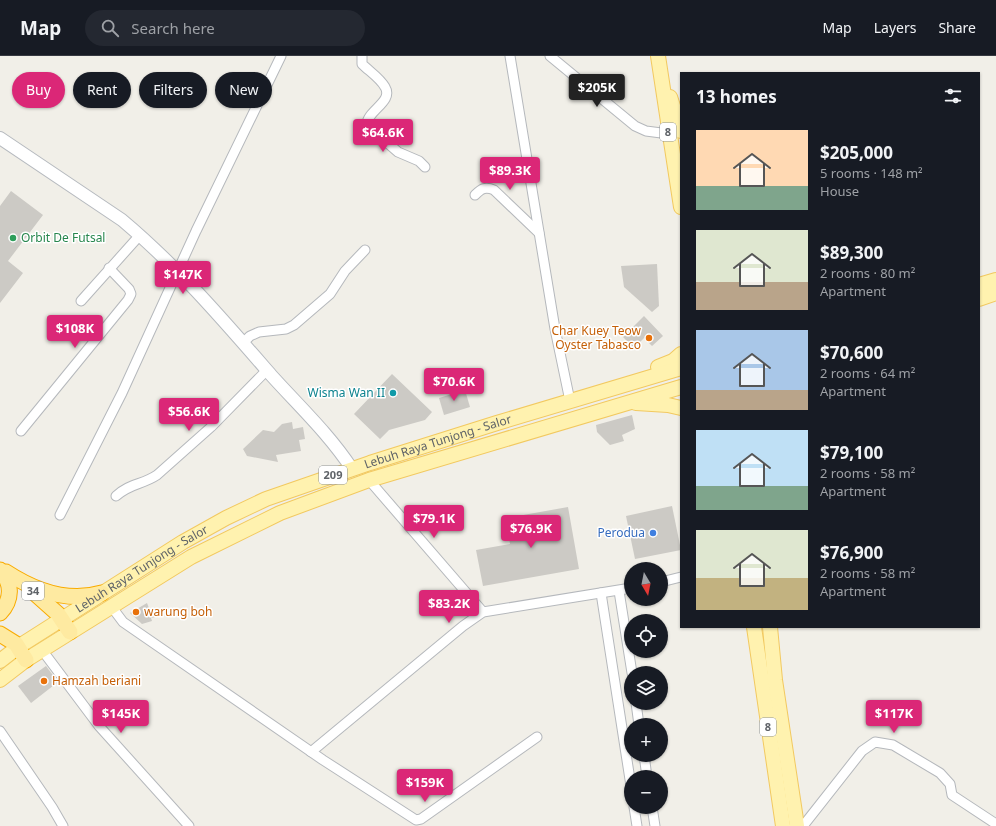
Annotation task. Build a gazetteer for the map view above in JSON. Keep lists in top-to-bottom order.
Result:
{
  "streets": {
    "highway": ["34"],
    "main road": ["8", "Lebuh Raya Tunjong - Salor", "209"]
  },
  "crossings": [
    ["Lebuh Raya Tunjong - Salor", "209"],
    ["Lebuh Raya Tunjong - Salor", "34"]
  ],
  "places": [
    "Orbit De Futsal",
    "Char Kuey Teow Oyster Tabasco",
    "Wisma Wan II",
    "Perodua",
    "warung boh",
    "Hamzah beriani"
  ],
  "north": "bottom",
  "page": {
    "header": "Map",
    "search": "Search here",
    "nav": ["Map", "Layers", "Share"],
    "chip": [
      "Buy",
      "Rent",
      "Filters",
      "New"
    ],
    "heading": "13 homes",
    "price": [
      "$205K",
      "$64.6K",
      "$89.3K",
      "$147K",
      "$108K",
      "$70.6K",
      "$56.6K",
      "$79.1K",
      "$76.9K",
      "$83.2K",
      "$145K",
      "$117K",
      "$159K"
    ],
    "list": [
      {
        "name": "$205,000",
        "note": "5 rooms · 148 m² · House"
      },
      {
        "name": "$89,300",
        "note": "2 rooms · 80 m² · Apartment"
      },
      {
        "name": "$70,600",
        "note": "2 rooms · 64 m² · Apartment"
      },
      {
        "name": "$79,100",
        "note": "2 rooms · 58 m² · Apartment"
      },
      {
        "name": "$76,900",
        "note": "2 rooms · 58 m² · Apartment"
      }
    ],
    "map_buttons": ["+", "−"]
  }
}
